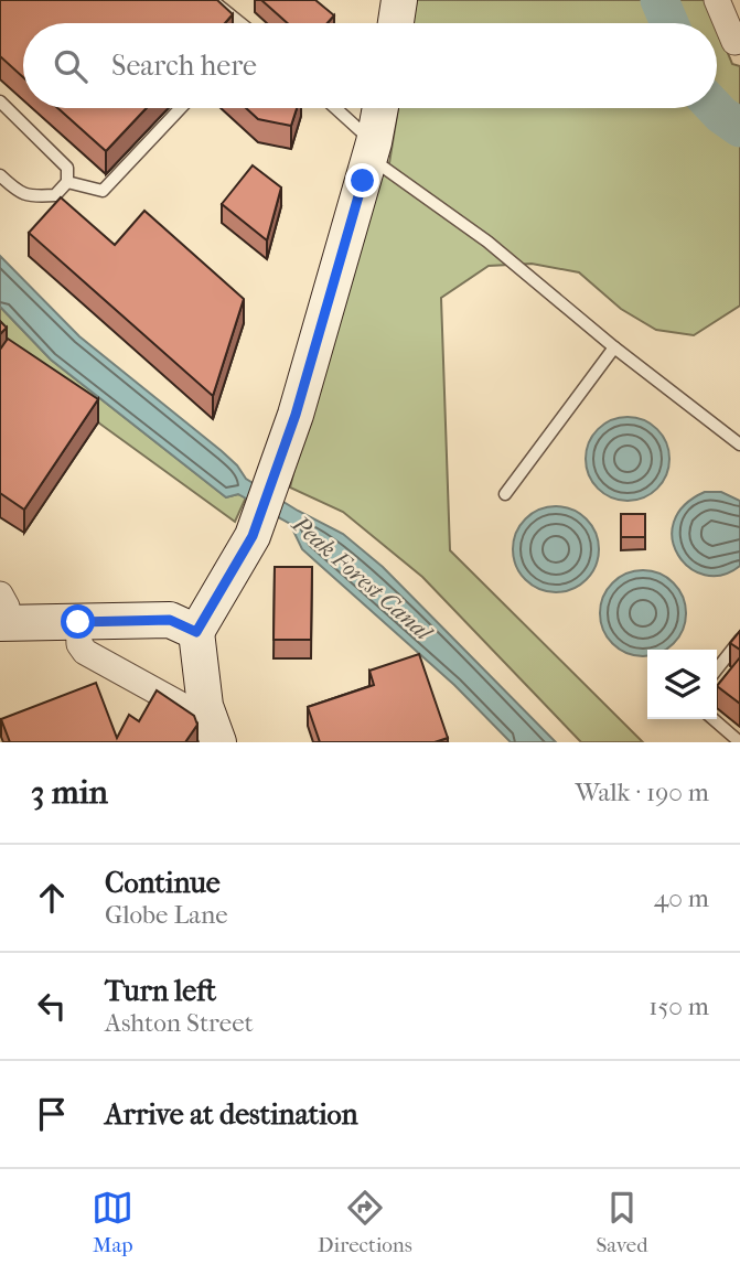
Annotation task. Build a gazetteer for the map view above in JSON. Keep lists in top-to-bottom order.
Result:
{
  "water": ["Peak Forest Canal"],
  "page": {
    "search": "Search here",
    "heading": ["3 min", "Walk · 190 m"],
    "list": [
      ["Continue", "Globe Lane", "40 m"],
      ["Turn left", "Ashton Street", "150 m"],
      "Arrive at destination"
    ],
    "nav": ["Map", "Directions", "Saved"]
  }
}
